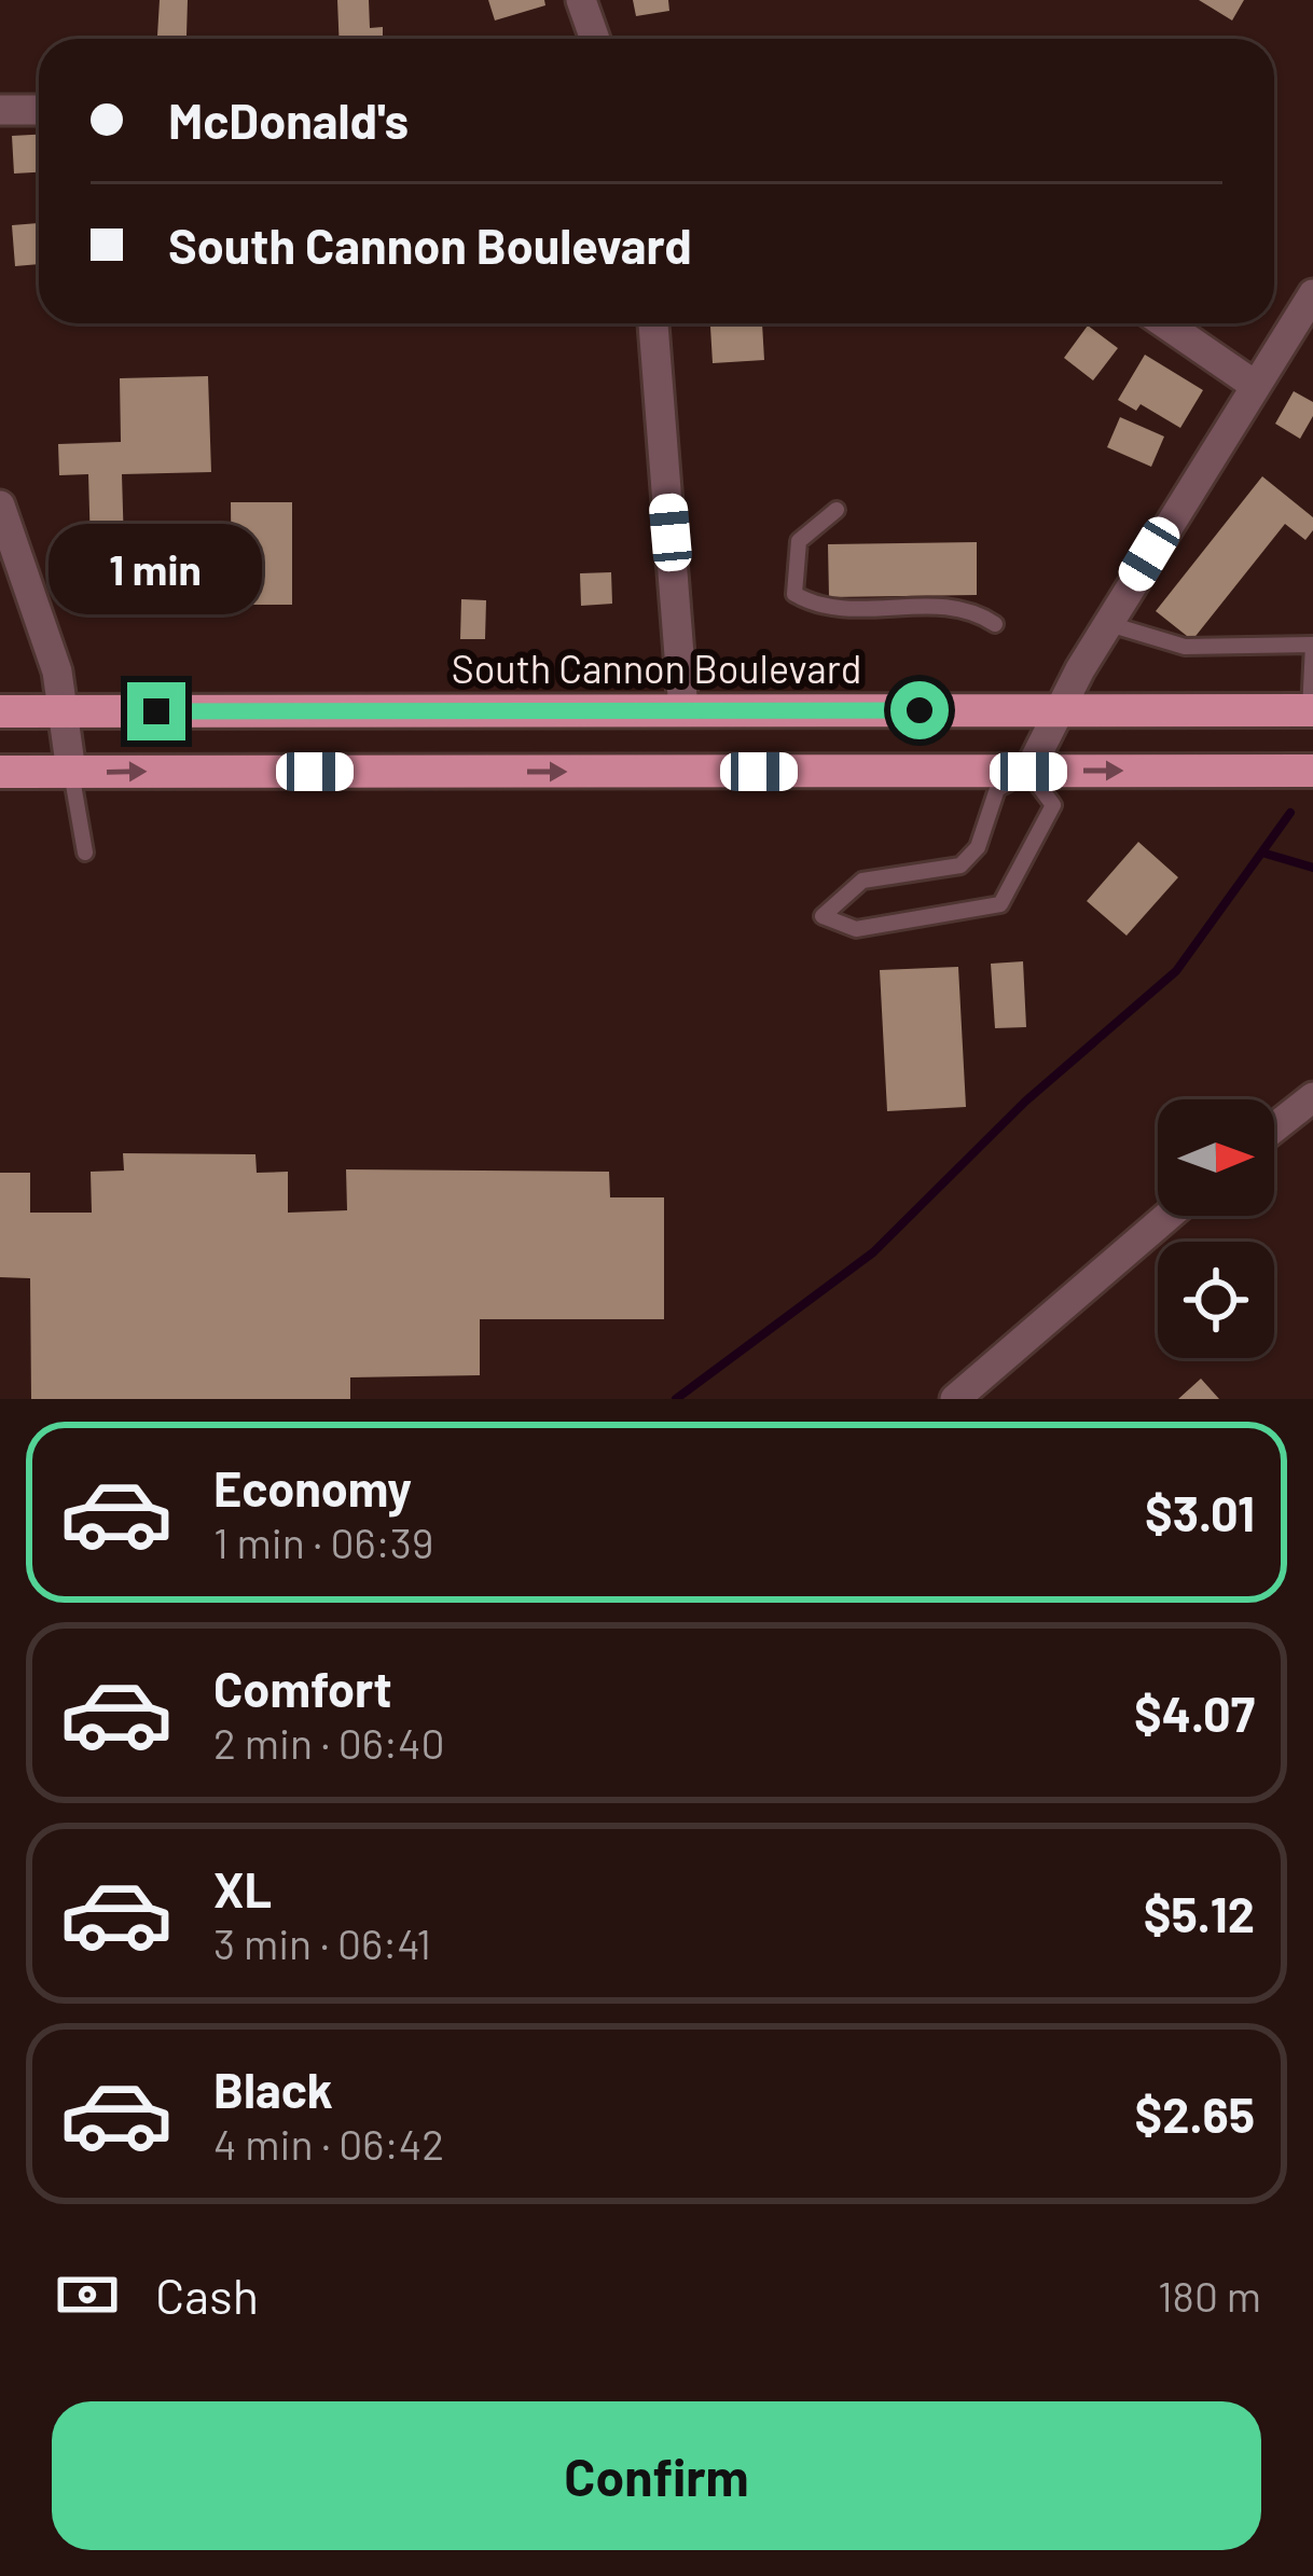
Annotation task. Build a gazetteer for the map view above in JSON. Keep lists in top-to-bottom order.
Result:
{
  "streets": {
    "main road": ["South Cannon Boulevard"]
  },
  "north": "right",
  "page": {
    "banner": ["McDonald's", "South Cannon Boulevard"],
    "bubble": "1 min",
    "list": [
      {
        "name": "Economy",
        "note": "1 min · 06:39",
        "value": "$3.01"
      },
      {
        "name": "Comfort",
        "note": "2 min · 06:40",
        "value": "$4.07"
      },
      {
        "name": "XL",
        "note": "3 min · 06:41",
        "value": "$5.12"
      },
      {
        "name": "Black",
        "note": "4 min · 06:42",
        "value": "$2.65"
      }
    ],
    "pay": ["Cash", "180 m"],
    "buttons": "Confirm"
  }
}
